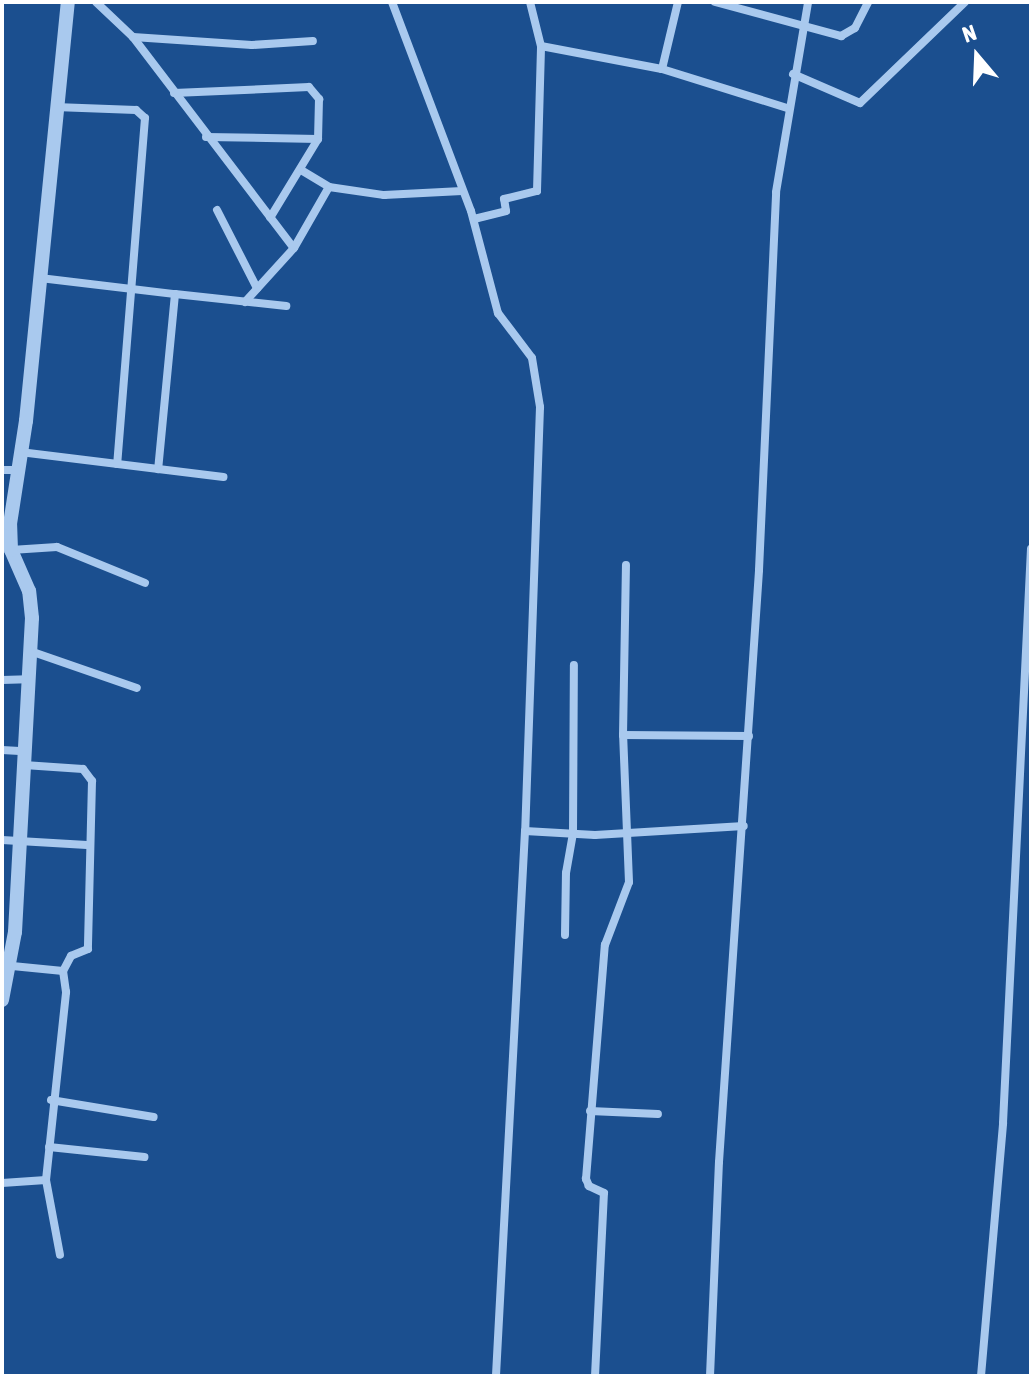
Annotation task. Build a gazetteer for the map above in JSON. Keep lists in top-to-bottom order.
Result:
{
  "north": "top"
}
